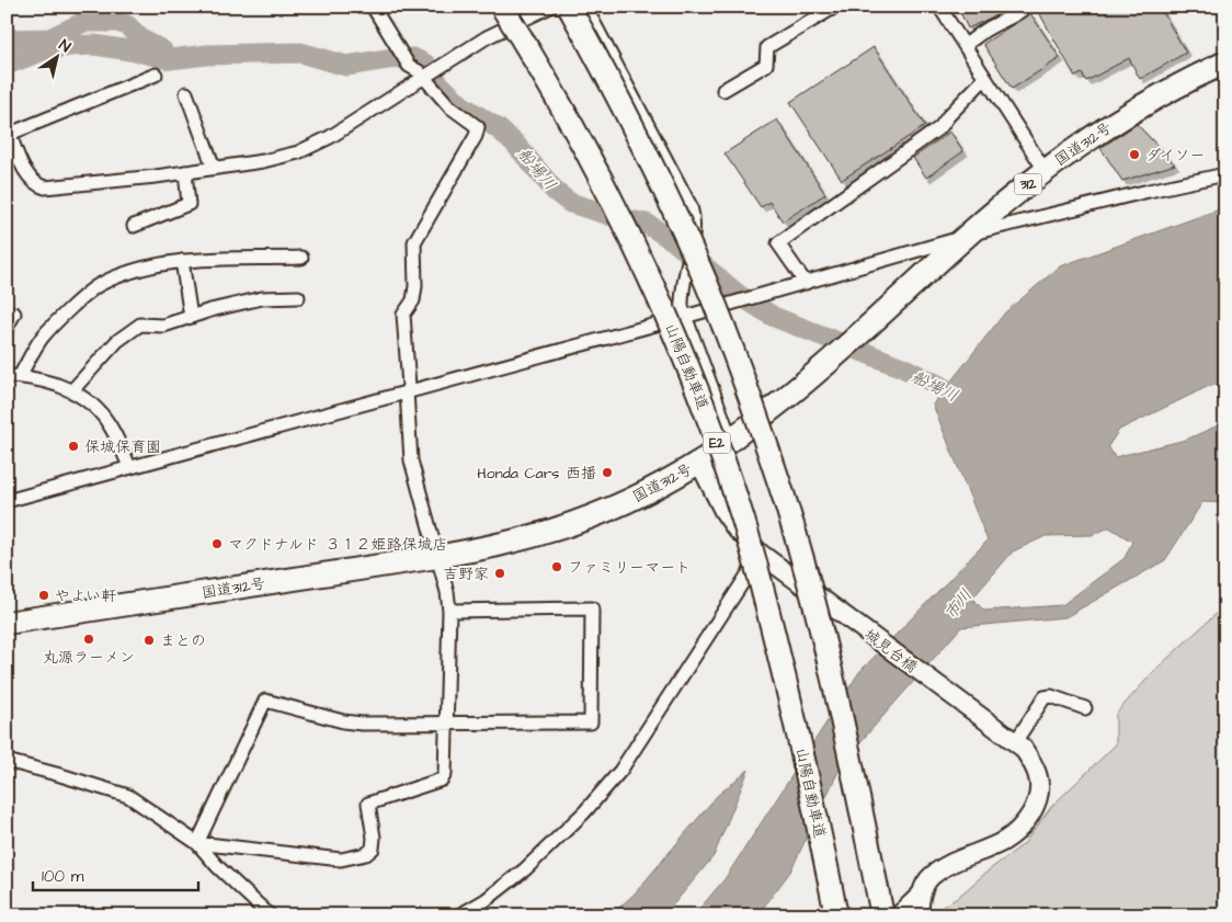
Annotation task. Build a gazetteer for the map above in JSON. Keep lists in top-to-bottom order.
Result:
{
  "streets": {
    "highway": [
      "国道312号",
      "312",
      "山陽自動車道",
      "E2"
    ],
    "street": ["城見台橋"]
  },
  "crossings": [
    ["国道312号", "城見台橋"]
  ],
  "water": ["船場川", "市川"],
  "places": [
    "ダイソー",
    "保城保育園",
    "Honda Cars 西播",
    "マクドナルド ３１２姫路保城店",
    "ファミリーマート",
    "吉野家",
    "やよい軒",
    "丸源ラーメン",
    "まとの"
  ],
  "scale_bar": "100 m",
  "north": "top right"
}
